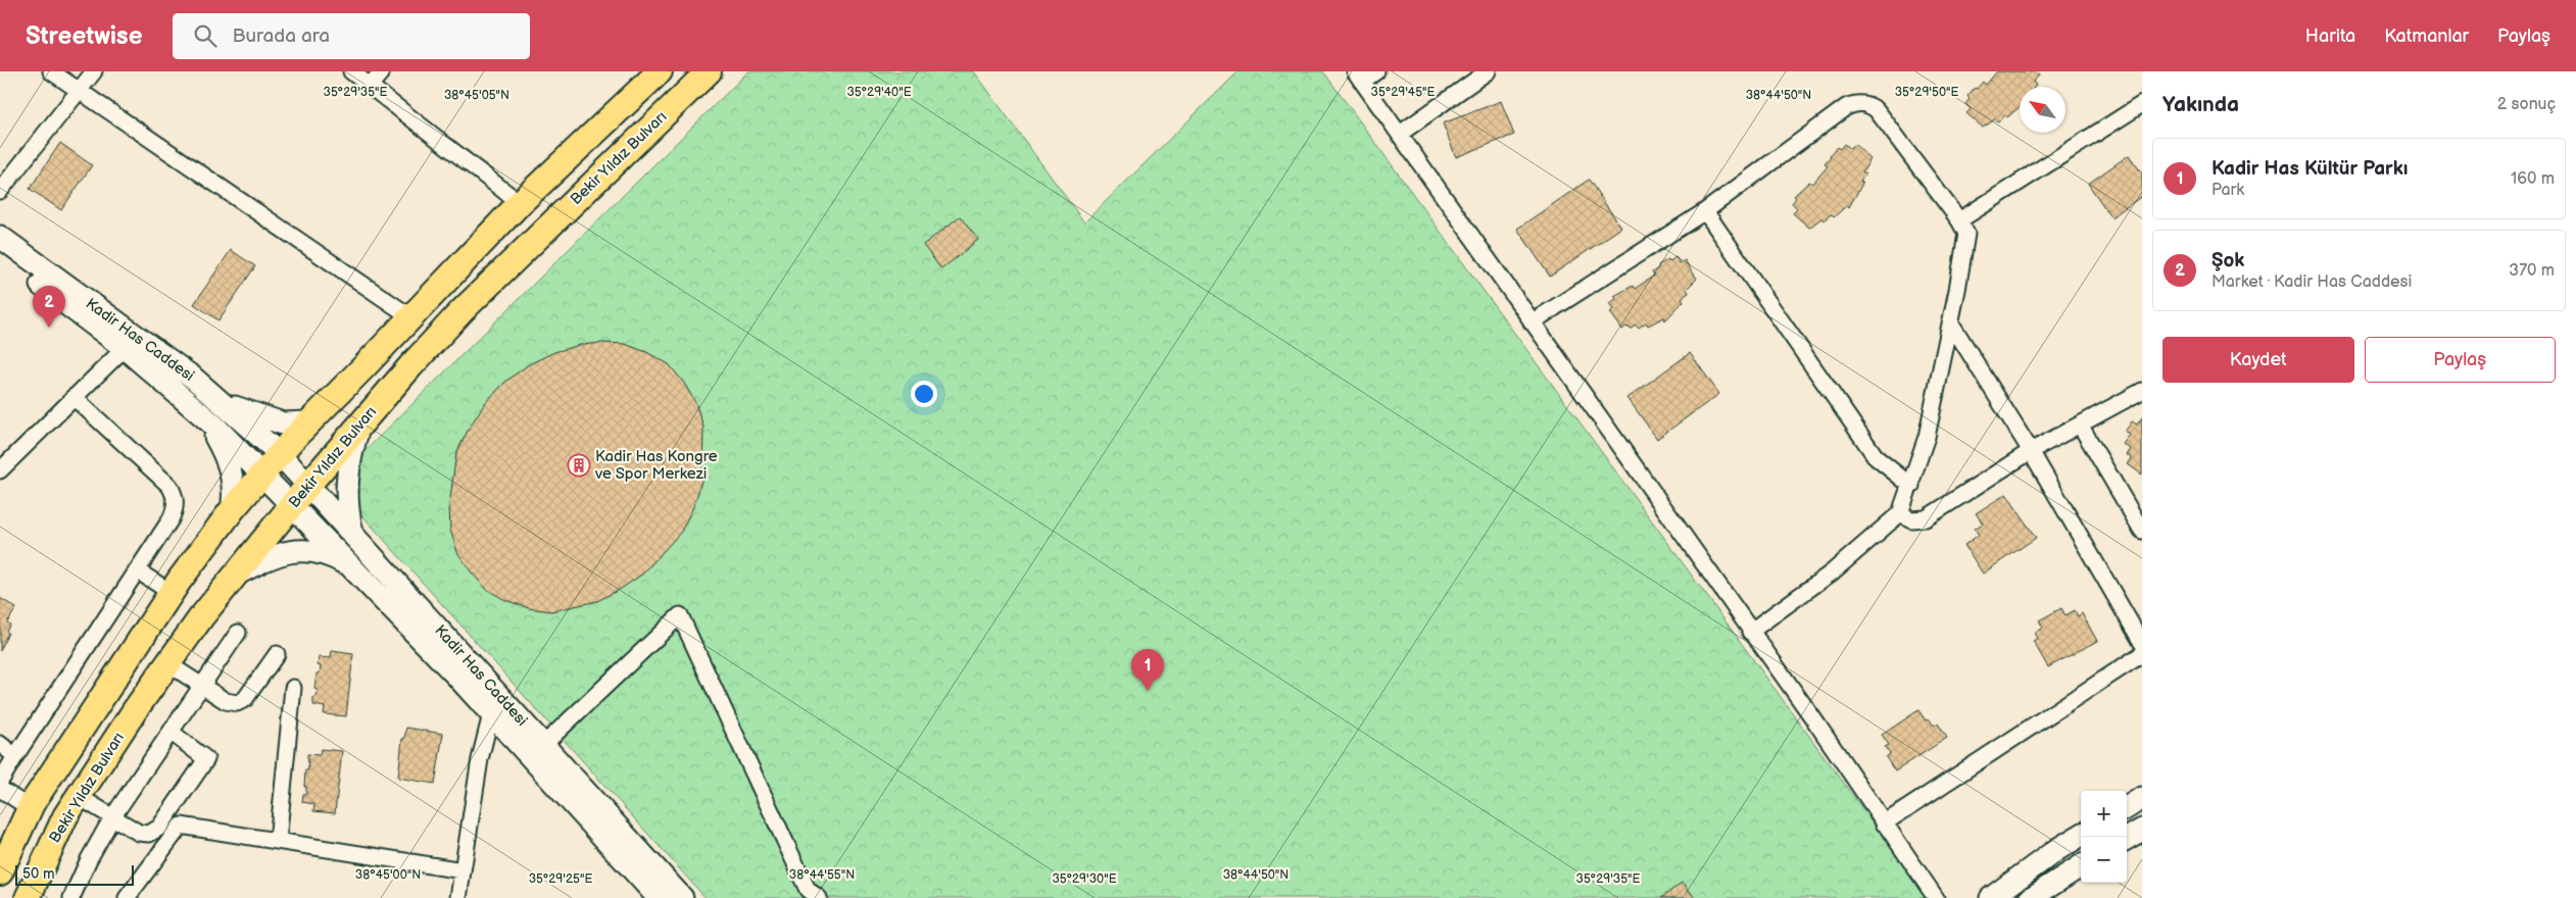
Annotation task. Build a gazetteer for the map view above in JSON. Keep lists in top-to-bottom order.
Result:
{
  "streets": {
    "main road": ["Bekir Yıldız Bulvarı"],
    "street": ["Kadir Has Caddesi"]
  },
  "crossings": [
    ["Bekir Yıldız Bulvarı", "Kadir Has Caddesi"]
  ],
  "places": {
    "building": ["Kadir Has Kongre ve Spor Merkezi"]
  },
  "scale_bar": "50 m",
  "north": "top left",
  "page": {
    "header": "Streetwise",
    "search": "Burada ara",
    "nav": ["Harita", "Katmanlar", "Paylaş"],
    "heading": ["Yakında", "2 sonuç"],
    "list": [
      {
        "mark": "1",
        "name": "Kadir Has Kültür Parkı",
        "note": "Park",
        "value": "160 m"
      },
      {
        "mark": "2",
        "name": "Şok",
        "note": "Market · Kadir Has Caddesi",
        "value": "370 m"
      }
    ],
    "pins": ["2", "1"],
    "buttons": ["Kaydet", "Paylaş"],
    "map_buttons": ["+", "−"],
    "scale": "50 m"
  },
  "coordinates": [
    "35°29'35\"E",
    "35°29'40\"E",
    "35°29'45\"E",
    "35°29'50\"E",
    "38°44'50\"N",
    "38°45'05\"N",
    "38°45'00\"N",
    "38°44'55\"N",
    "35°29'25\"E",
    "35°29'30\"E"
  ]
}
